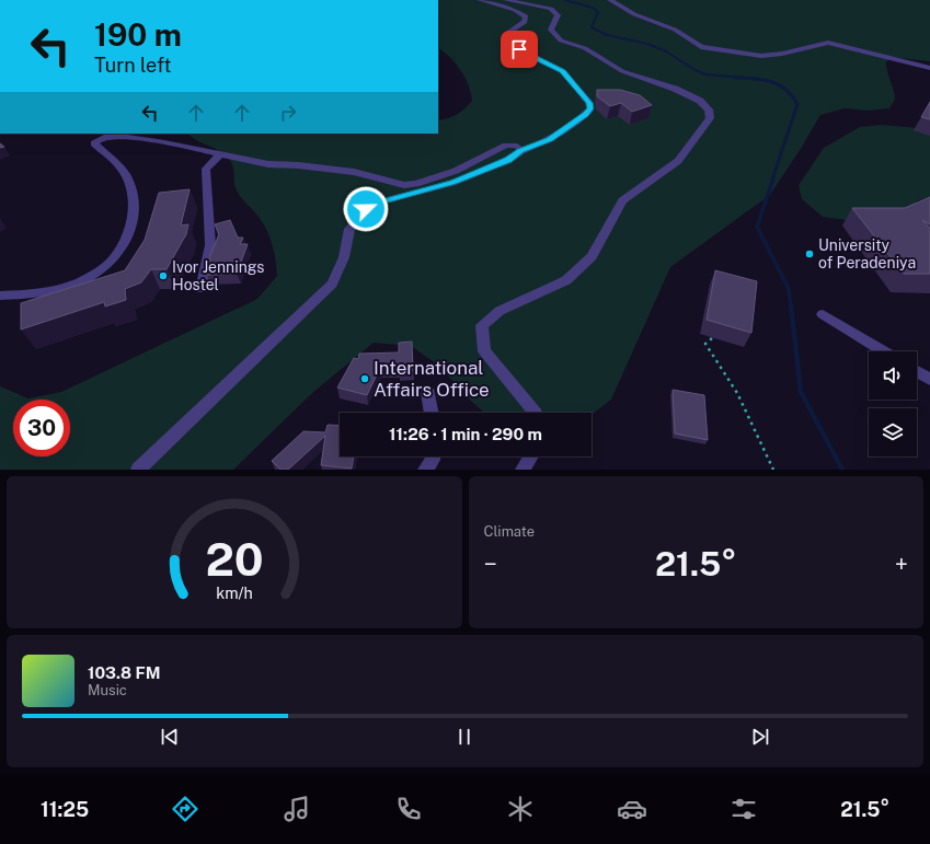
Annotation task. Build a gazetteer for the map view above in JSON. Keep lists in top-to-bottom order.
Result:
{
  "places": ["University of Peradeniya", "Ivor Jennings Hostel", "International Affairs Office"],
  "page": {
    "turn": ["190 m", "Turn left"],
    "limit": "30",
    "trip": "11:26 · 1 min · 290 m",
    "tile": "Climate",
    "heat": ["−", "21.5°", "+"],
    "song": ["103.8 FM", "Music"],
    "tabs": ["11:25", "21.5°"],
    "gauge": ["20", "km/h"]
  }
}
